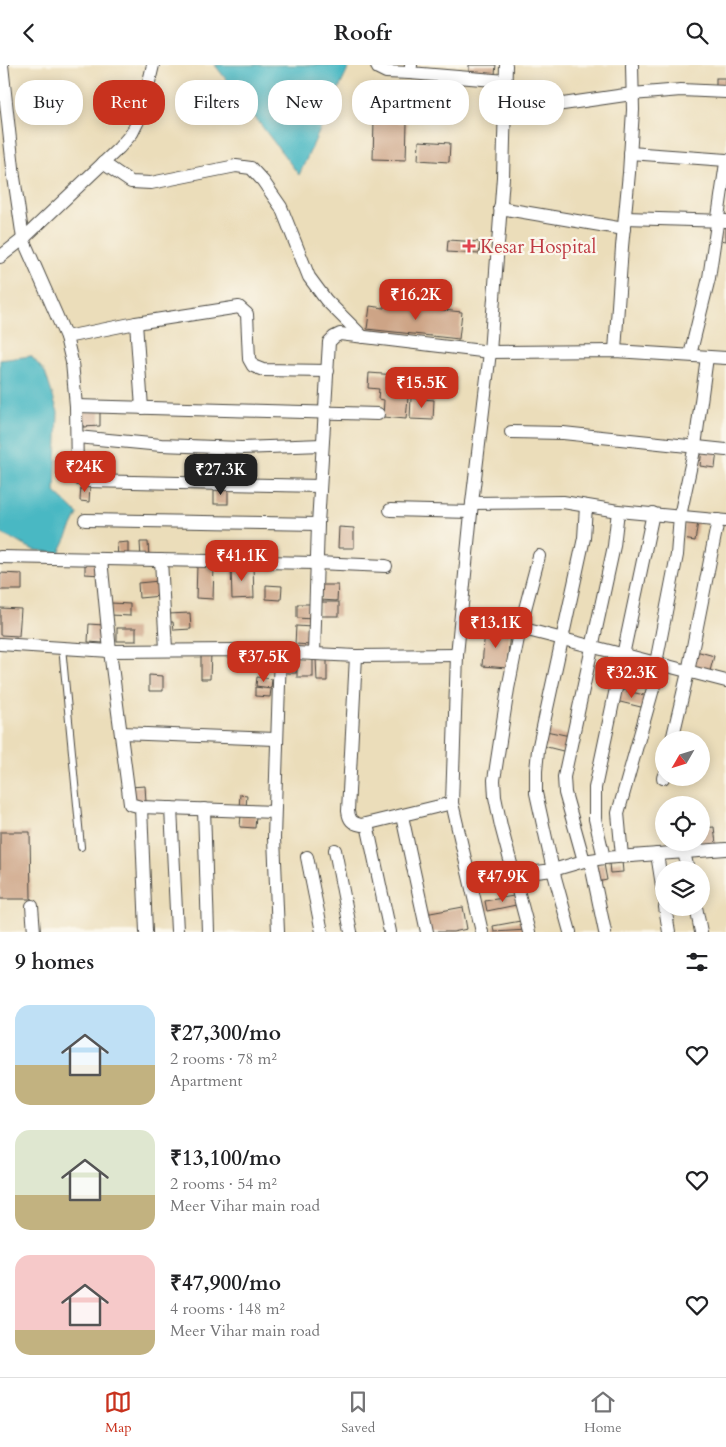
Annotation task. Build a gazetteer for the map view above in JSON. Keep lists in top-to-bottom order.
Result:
{
  "places": {
    "health": ["Kesar Hospital"]
  },
  "north": "bottom left",
  "page": {
    "header": "Roofr",
    "chip": [
      "Buy",
      "Rent",
      "Filters",
      "New",
      "Apartment",
      "House"
    ],
    "price": [
      "₹16.2K",
      "₹15.5K",
      "₹24K",
      "₹27.3K",
      "₹41.1K",
      "₹13.1K",
      "₹37.5K",
      "₹32.3K",
      "₹47.9K"
    ],
    "heading": "9 homes",
    "list": [
      {
        "name": "₹27,300/mo",
        "note": "2 rooms · 78 m² · Apartment"
      },
      {
        "name": "₹13,100/mo",
        "note": "2 rooms · 54 m² · Meer Vihar main road"
      },
      {
        "name": "₹47,900/mo",
        "note": "4 rooms · 148 m² · Meer Vihar main road"
      }
    ],
    "tabs": ["Map", "Saved", "Home"]
  }
}
